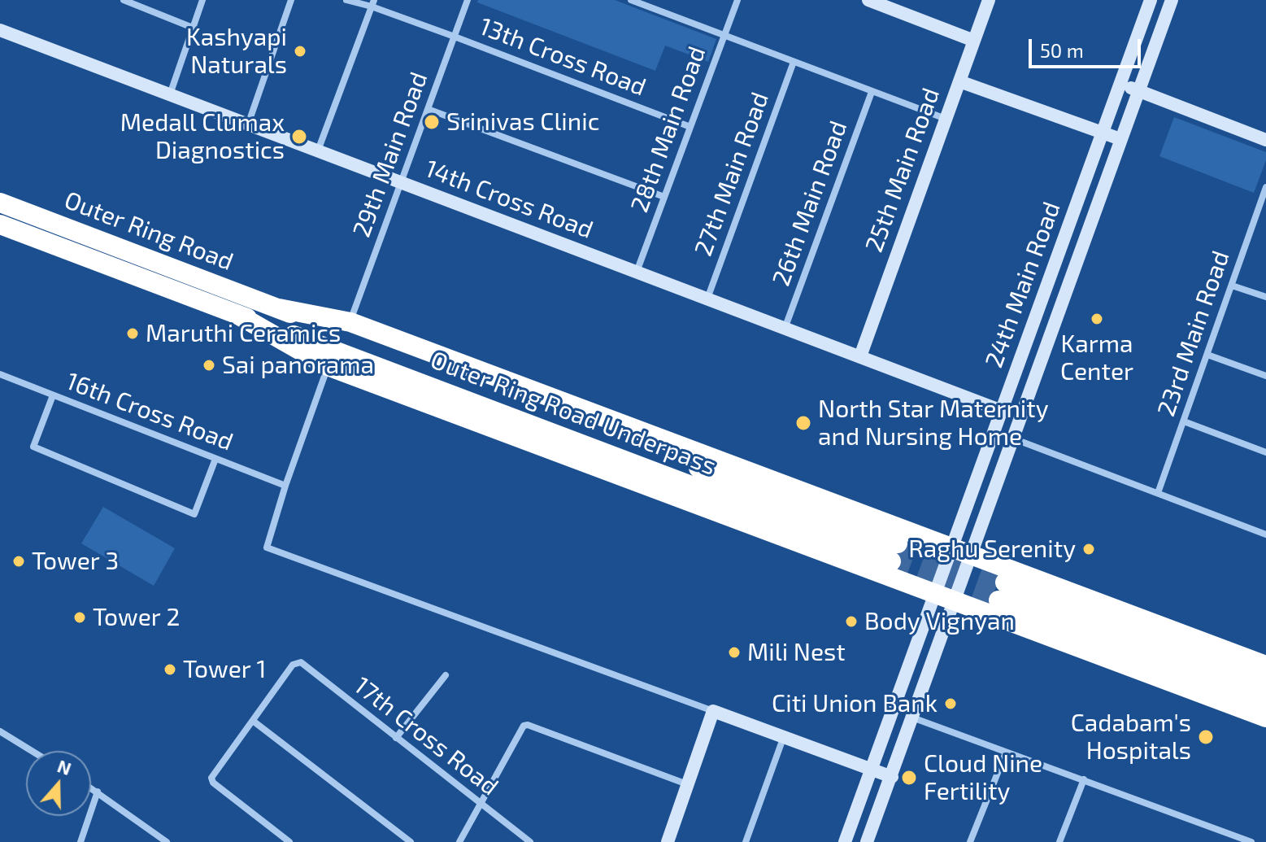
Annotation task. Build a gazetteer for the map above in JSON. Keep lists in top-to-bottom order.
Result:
{
  "streets": {
    "highway": ["Outer Ring Road", "Outer Ring Road Underpass"],
    "street": [
      "13th Cross Road",
      "28th Main Road",
      "29th Main Road",
      "25th Main Road",
      "27th Main Road",
      "14th Cross Road",
      "26th Main Road",
      "24th Main Road",
      "23rd Main Road",
      "16th Cross Road",
      "17th Cross Road"
    ]
  },
  "crossings": [
    ["13th Cross Road", "28th Main Road"],
    ["13th Cross Road", "29th Main Road"],
    ["28th Main Road", "14th Cross Road"],
    ["29th Main Road", "14th Cross Road"],
    ["25th Main Road", "14th Cross Road"],
    ["27th Main Road", "14th Cross Road"],
    ["14th Cross Road", "26th Main Road"],
    ["14th Cross Road", "24th Main Road"],
    ["Outer Ring Road", "Outer Ring Road Underpass"]
  ],
  "places": [
    "Kashyapi Naturals",
    "Srinivas Clinic",
    "Medall Clumax Diagnostics",
    "Karma Center",
    "Maruthi Ceramics",
    "Sai panorama",
    "North Star Maternity and Nursing Home",
    "Raghu Serenity",
    "Tower 3",
    "Tower 2",
    "Body Vignyan",
    "Mili Nest",
    "Tower 1",
    "Citi Union Bank",
    "Cadabam's Hospitals",
    "Cloud Nine Fertility"
  ],
  "scale_bar": "50 m",
  "north": "top"
}
